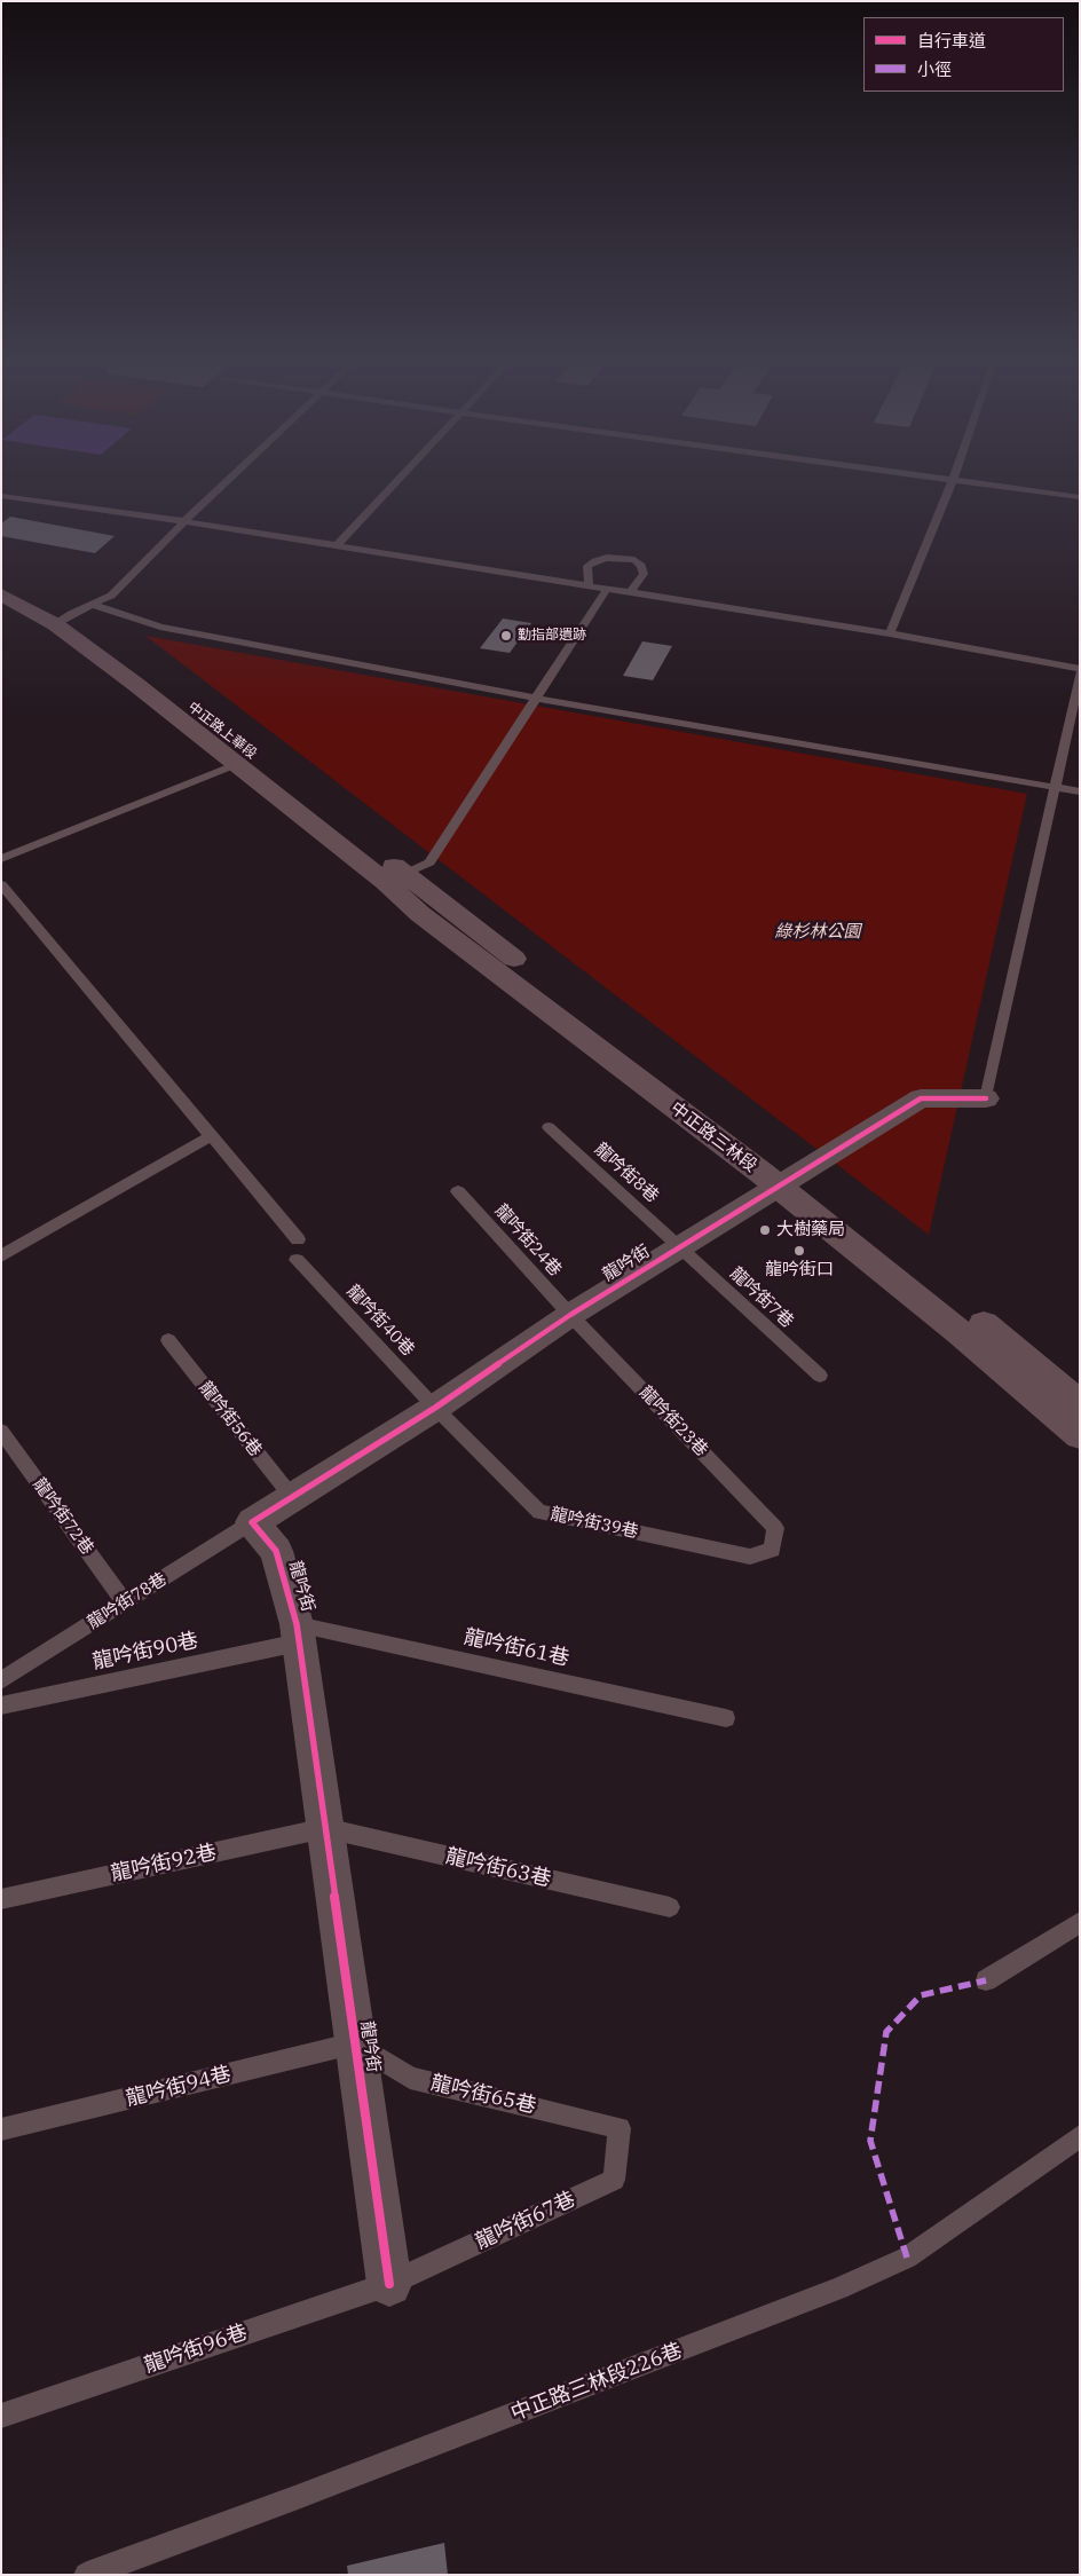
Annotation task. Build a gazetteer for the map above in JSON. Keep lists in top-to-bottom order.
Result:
{
  "streets": {
    "main road": ["中正路上華段", "中正路三林段"],
    "street": ["龍吟街"],
    "lane": [
      "龍吟街8巷",
      "龍吟街24巷",
      "龍吟街7巷",
      "龍吟街40巷",
      "龍吟街56巷",
      "龍吟街23巷",
      "龍吟街72巷",
      "龍吟街39巷",
      "龍吟街78巷",
      "龍吟街61巷",
      "龍吟街90巷",
      "龍吟街92巷",
      "龍吟街63巷",
      "龍吟街94巷",
      "龍吟街65巷",
      "龍吟街67巷",
      "龍吟街96巷",
      "中正路三林段226巷"
    ]
  },
  "crossings": [
    ["中正路上華段", "中正路三林段"],
    ["中正路三林段", "龍吟街"],
    ["龍吟街8巷", "龍吟街"],
    ["龍吟街8巷", "龍吟街7巷"],
    ["龍吟街24巷", "龍吟街"],
    ["龍吟街24巷", "龍吟街23巷"],
    ["龍吟街", "龍吟街7巷"],
    ["龍吟街", "龍吟街40巷"],
    ["龍吟街", "龍吟街56巷"],
    ["龍吟街", "龍吟街23巷"],
    ["龍吟街", "龍吟街39巷"],
    ["龍吟街", "龍吟街78巷"],
    ["龍吟街", "龍吟街61巷"],
    ["龍吟街", "龍吟街90巷"],
    ["龍吟街", "龍吟街92巷"],
    ["龍吟街", "龍吟街63巷"],
    ["龍吟街", "龍吟街94巷"],
    ["龍吟街", "龍吟街65巷"],
    ["龍吟街", "龍吟街67巷"],
    ["龍吟街", "龍吟街96巷"],
    ["龍吟街40巷", "龍吟街39巷"],
    ["龍吟街23巷", "龍吟街39巷"],
    ["龍吟街72巷", "龍吟街78巷"],
    ["龍吟街61巷", "龍吟街90巷"],
    ["龍吟街92巷", "龍吟街63巷"],
    ["龍吟街94巷", "龍吟街65巷"],
    ["龍吟街65巷", "龍吟街67巷"],
    ["龍吟街67巷", "龍吟街96巷"]
  ],
  "parks": ["綠杉林公園"],
  "places": ["勤指部遺跡", "大樹藥局", "龍吟街口"],
  "legend": ["自行車道", "小徑"]
}
